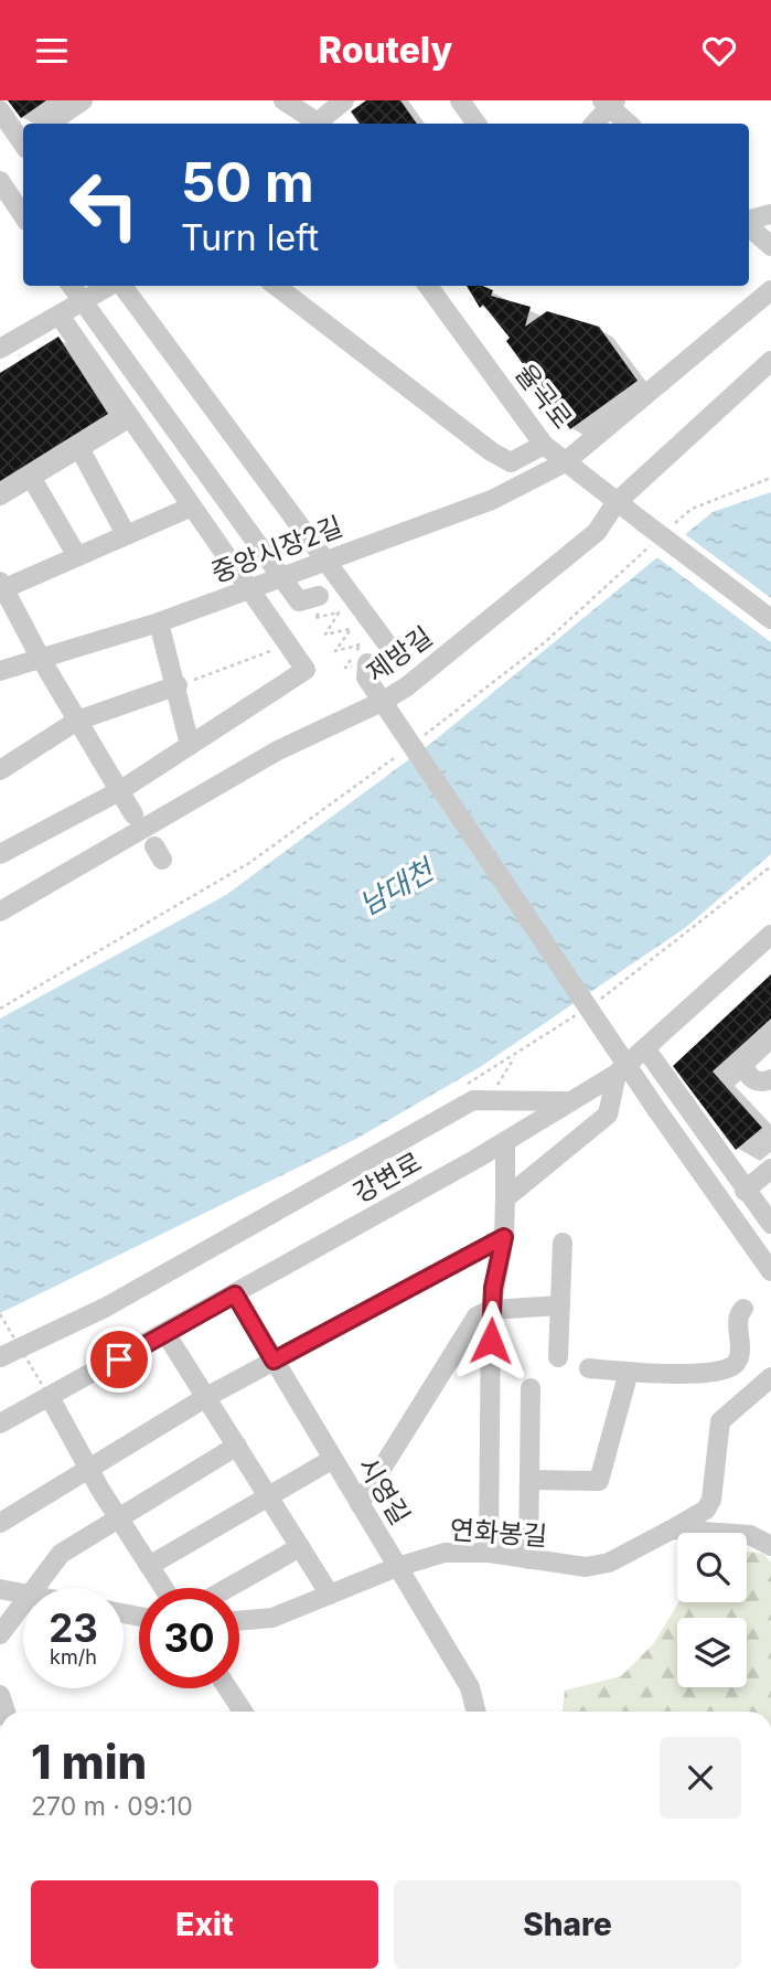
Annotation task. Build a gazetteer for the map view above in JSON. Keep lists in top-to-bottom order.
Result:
{
  "streets": {
    "street": [
      "율곡로",
      "중앙시장2길",
      "제방길",
      "강변로",
      "시영길",
      "연화봉길"
    ]
  },
  "crossings": [
    ["율곡로", "중앙시장2길"],
    ["율곡로", "제방길"],
    ["강변로", "시영길"],
    ["시영길", "연화봉길"]
  ],
  "water": ["남대천"],
  "page": {
    "header": "Routely",
    "turn": ["50 m", "Turn left"],
    "speed": "23 km/h",
    "limit": "30",
    "heading": ["1 min", "270 m · 09:10"],
    "buttons": ["Exit", "Share"]
  }
}
